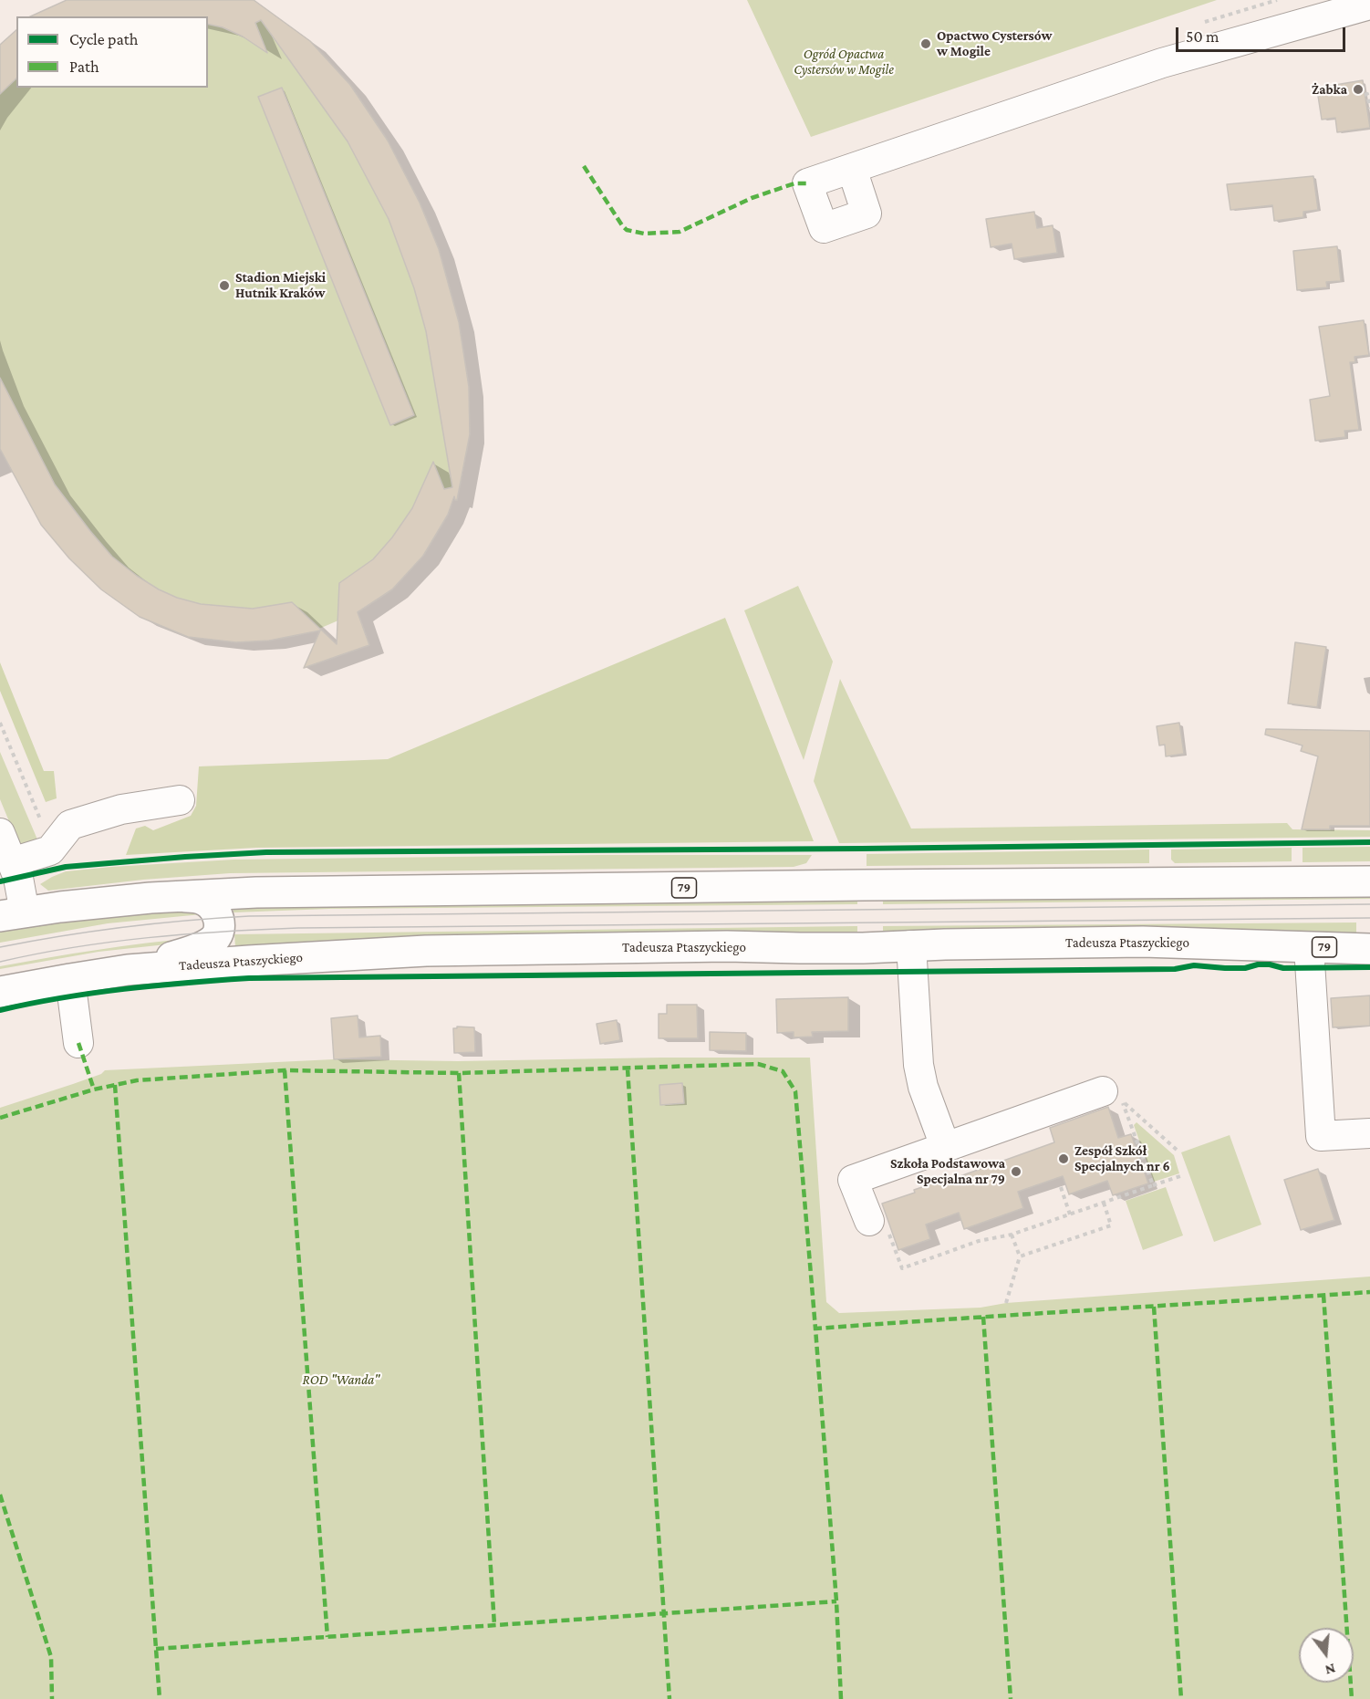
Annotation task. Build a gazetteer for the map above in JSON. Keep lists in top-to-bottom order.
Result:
{
  "streets": {
    "main road": ["79", "Tadeusza Ptaszyckiego"]
  },
  "parks": ["Ogród Opactwa Cystersów w Mogile", "ROD \"Wanda\""],
  "places": [
    "Opactwo Cystersów w Mogile",
    "Żabka",
    "Stadion Miejski Hutnik Kraków",
    "Zespół Szkół Specjalnych nr 6",
    "Szkoła Podstawowa Specjalna nr 79"
  ],
  "legend": ["Cycle path", "Path"],
  "scale_bar": "50 m",
  "north": "bottom"
}
